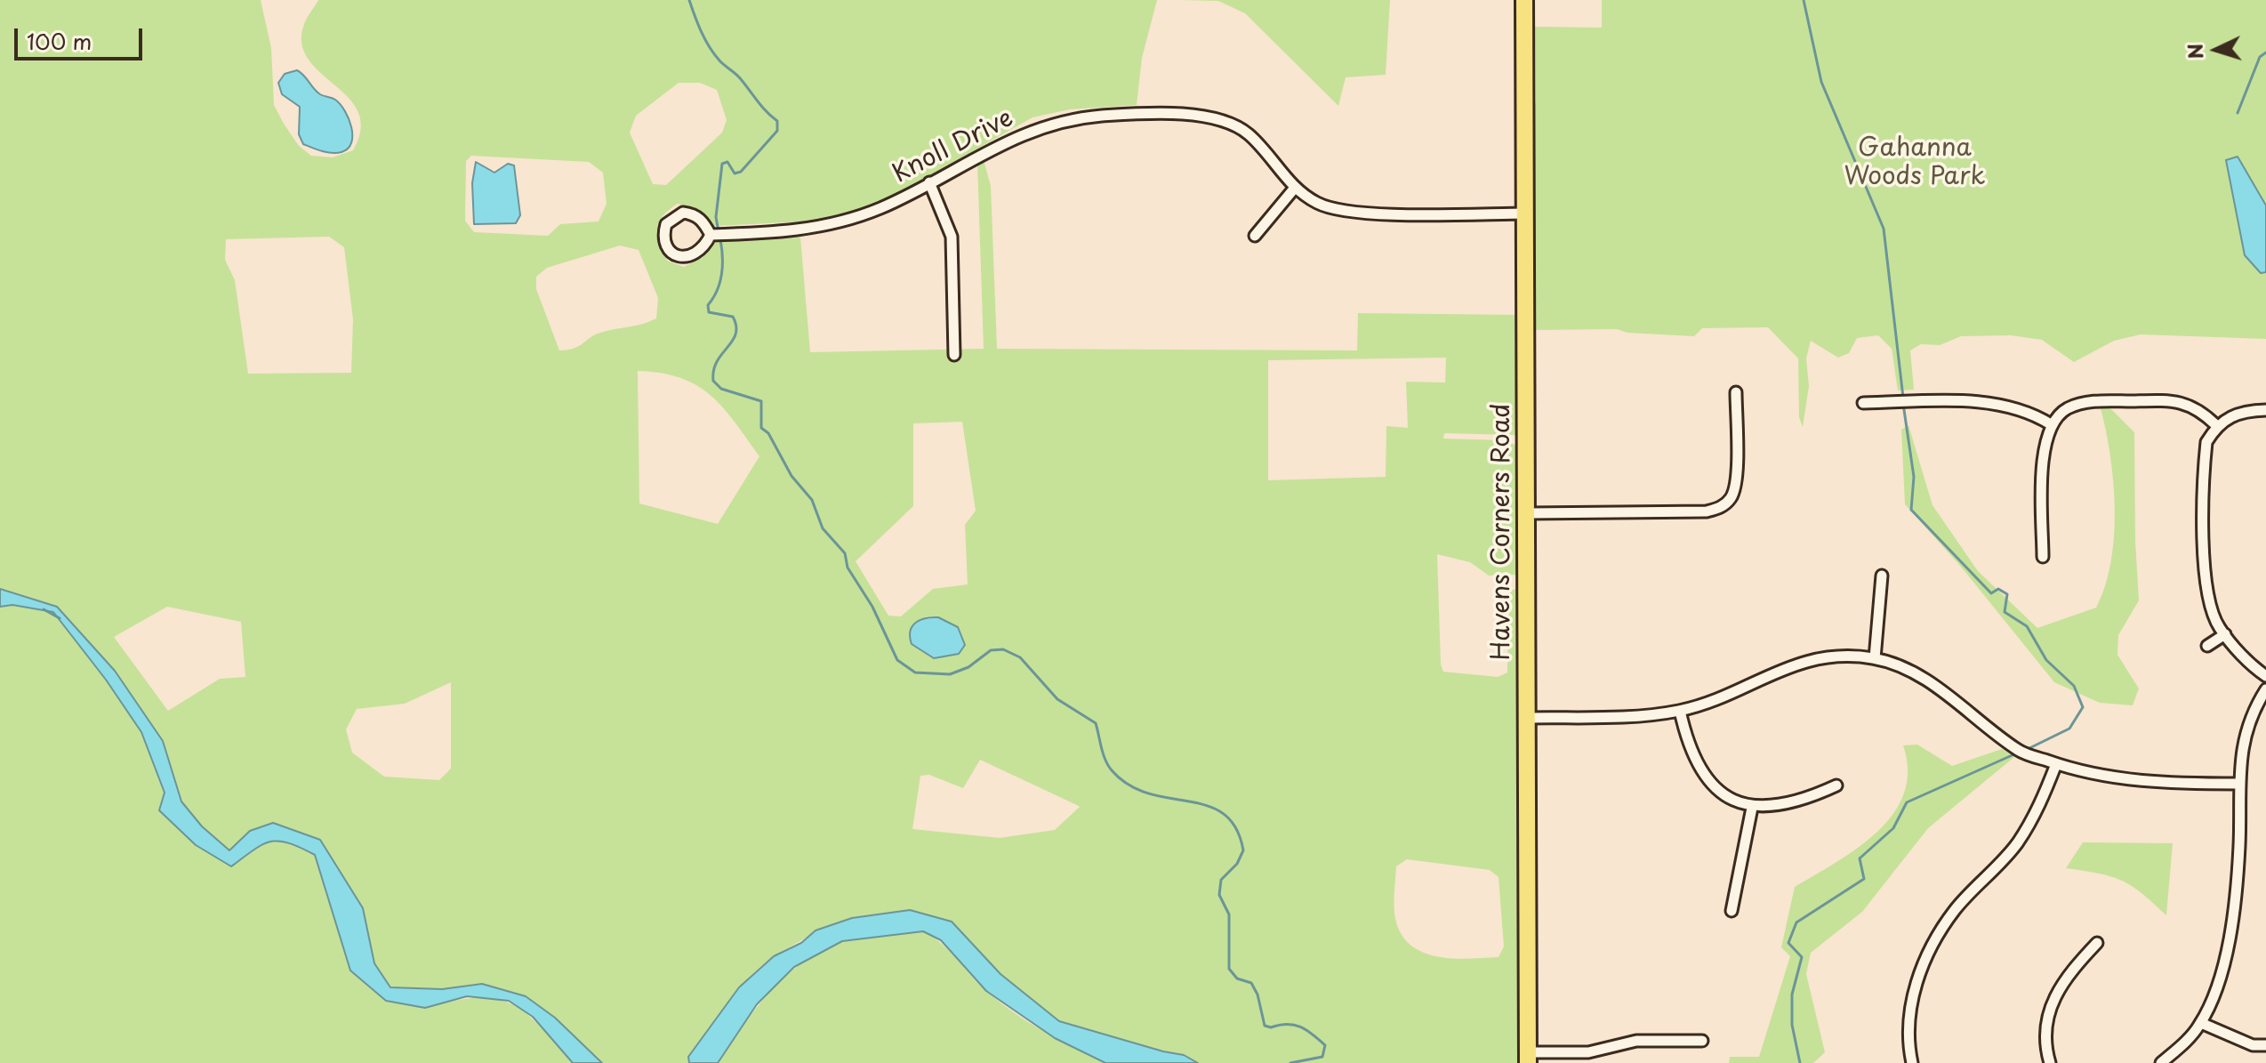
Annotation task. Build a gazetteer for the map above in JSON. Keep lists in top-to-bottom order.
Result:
{
  "streets": {
    "main road": ["Havens Corners Road"],
    "street": ["Knoll Drive"]
  },
  "crossings": [
    ["Knoll Drive", "Havens Corners Road"]
  ],
  "parks": ["Gahanna Woods Park"],
  "scale_bar": "100 m",
  "north": "left"
}
